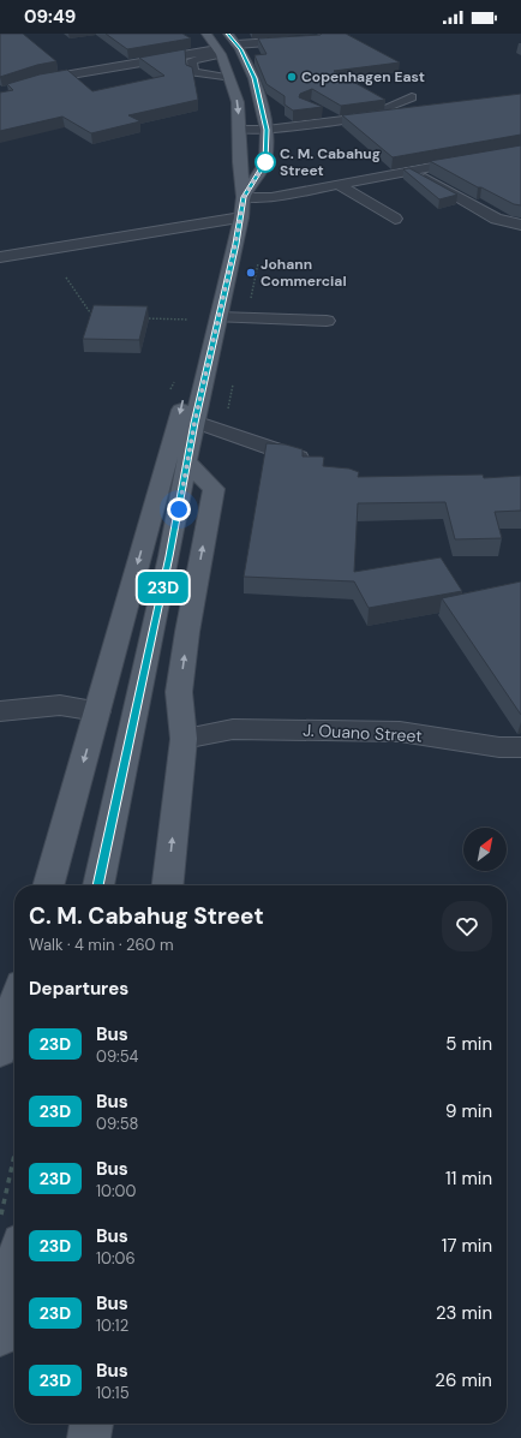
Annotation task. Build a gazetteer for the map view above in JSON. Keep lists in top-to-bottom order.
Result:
{
  "streets": {
    "street": ["J. Ouano Street"]
  },
  "places": ["Copenhagen East", "C. M. Cabahug Street", "Johann Commercial"],
  "lines": ["bus line 23D"],
  "north": "top right",
  "page": {
    "status": "09:49",
    "on_map": "23D",
    "heading": [
      ["C. M. Cabahug Street", "Walk · 4 min · 260 m"],
      "Departures"
    ],
    "list": [
      {
        "mark": "23D",
        "name": "Bus",
        "note": "09:54",
        "value": "5 min"
      },
      {
        "mark": "23D",
        "name": "Bus",
        "note": "09:58",
        "value": "9 min"
      },
      {
        "mark": "23D",
        "name": "Bus",
        "note": "10:00",
        "value": "11 min"
      },
      {
        "mark": "23D",
        "name": "Bus",
        "note": "10:06",
        "value": "17 min"
      },
      {
        "mark": "23D",
        "name": "Bus",
        "note": "10:12",
        "value": "23 min"
      },
      {
        "mark": "23D",
        "name": "Bus",
        "note": "10:15",
        "value": "26 min"
      }
    ]
  }
}
